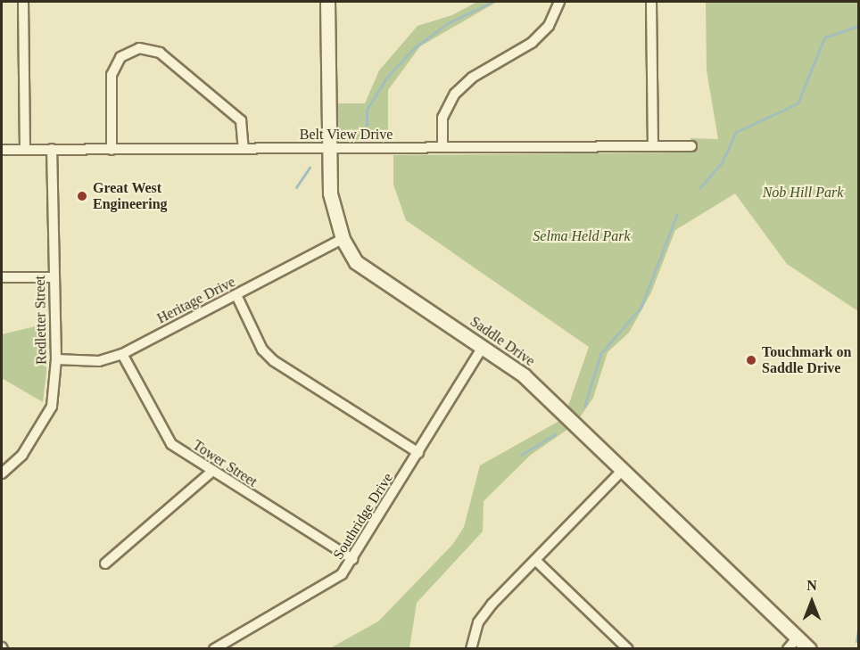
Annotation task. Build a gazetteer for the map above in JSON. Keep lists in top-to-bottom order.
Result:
{
  "streets": {
    "street": [
      "Belt View Drive",
      "Heritage Drive",
      "Redletter Street",
      "Saddle Drive",
      "Tower Street",
      "Southridge Drive"
    ]
  },
  "crossings": [
    ["Belt View Drive", "Redletter Street"],
    ["Belt View Drive", "Saddle Drive"],
    ["Heritage Drive", "Redletter Street"],
    ["Heritage Drive", "Saddle Drive"],
    ["Heritage Drive", "Tower Street"],
    ["Saddle Drive", "Southridge Drive"],
    ["Tower Street", "Southridge Drive"]
  ],
  "parks": ["Nob Hill Park", "Selma Held Park"],
  "places": ["Great West Engineering", "Touchmark on Saddle Drive"],
  "north": "top"
}
